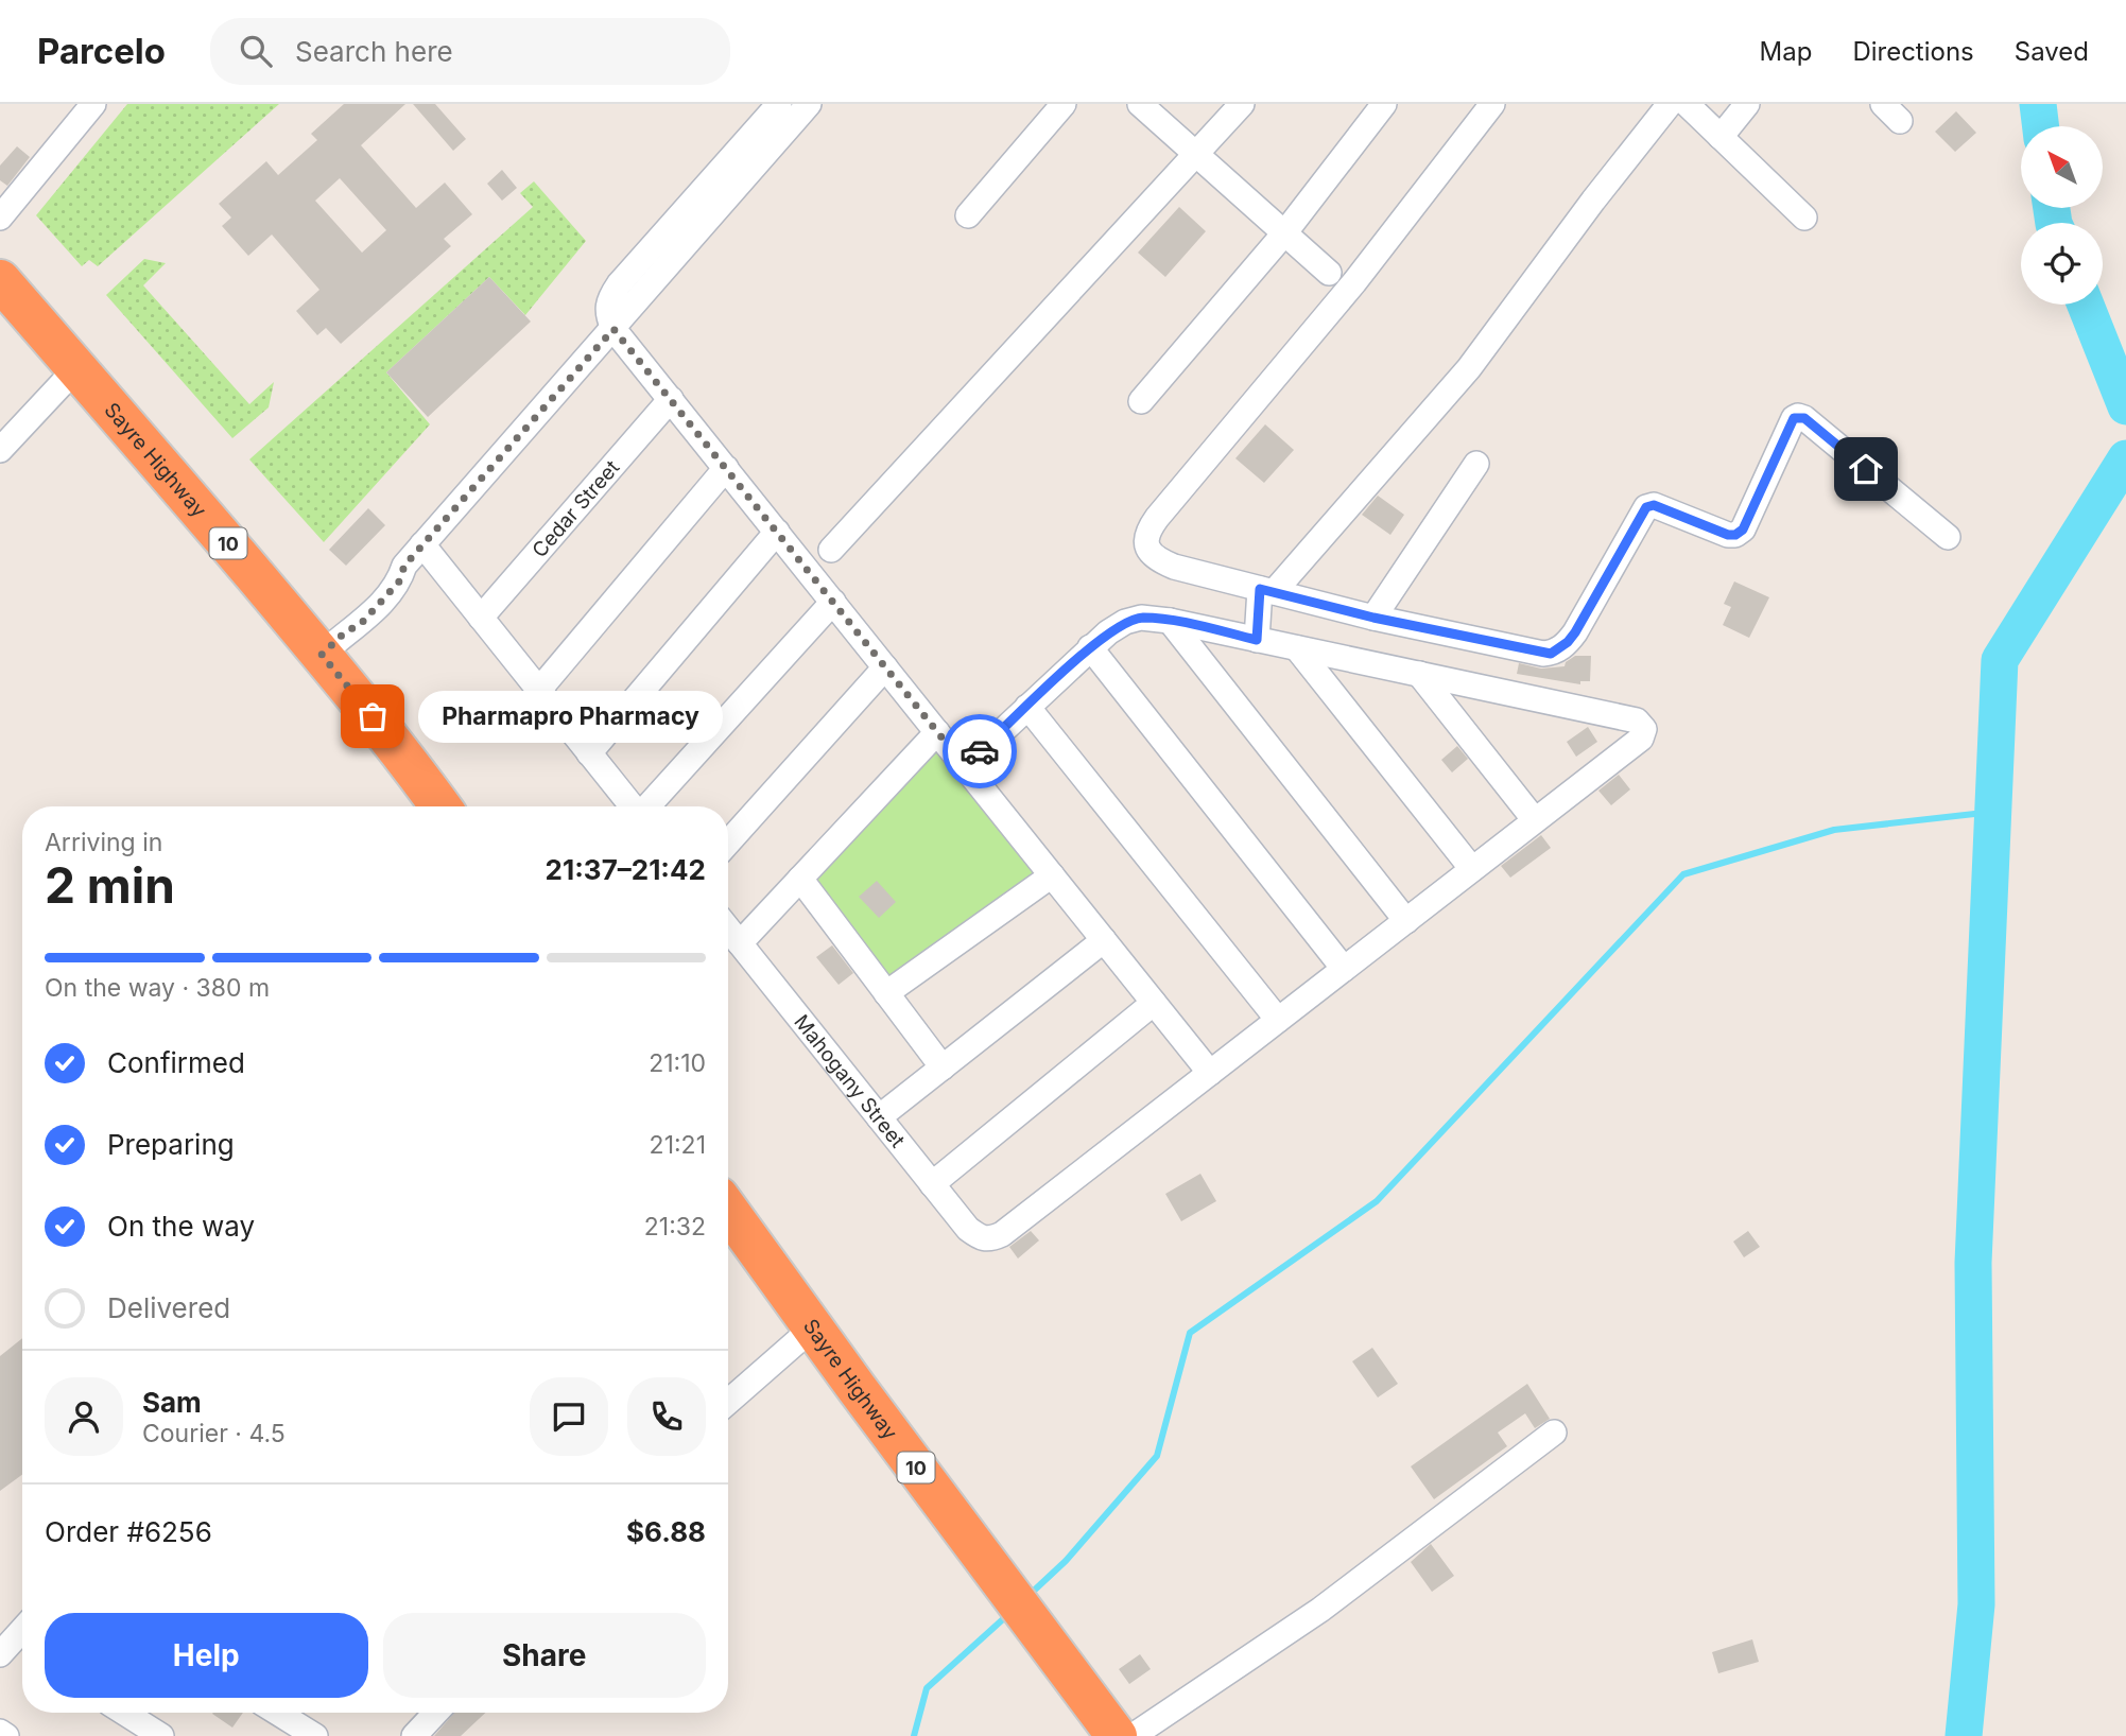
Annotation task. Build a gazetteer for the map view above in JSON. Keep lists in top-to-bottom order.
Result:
{
  "streets": {
    "highway": ["Sayre Highway", "10"],
    "street": ["Cedar Street", "Mahogany Street"]
  },
  "places": ["Pharmapro Pharmacy"],
  "north": "top left",
  "page": {
    "header": "Parcelo",
    "search": "Search here",
    "nav": ["Map", "Directions", "Saved"],
    "bubble": "Pharmapro Pharmacy",
    "heading": ["2 min", "Arriving in", "21:37–21:42"],
    "panel": [
      "Sam",
      "Courier · 4.5",
      "Order #6256",
      "$6.88"
    ],
    "bar": "On the way · 380 m",
    "list": [
      ["Confirmed", "21:10"],
      ["Preparing", "21:21"],
      ["On the way", "21:32"],
      "Delivered"
    ],
    "buttons": ["Help", "Share"]
  }
}
